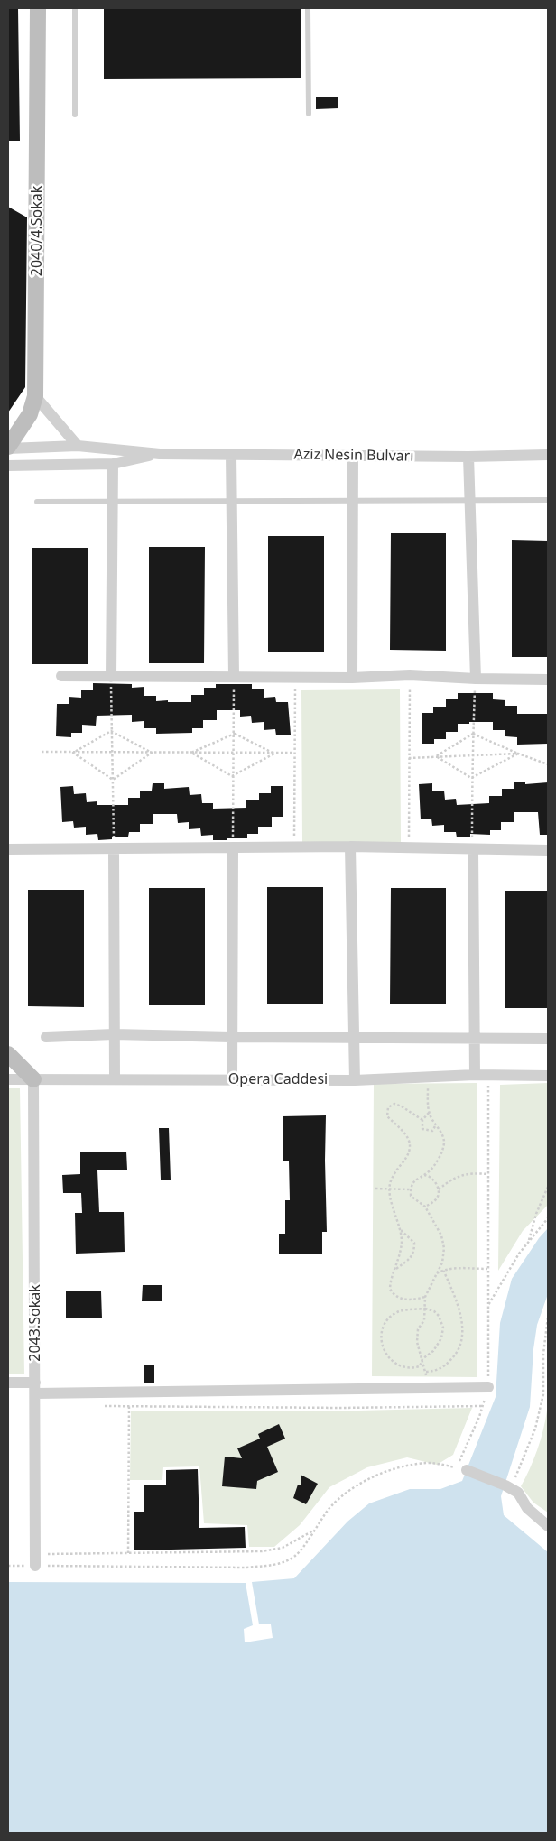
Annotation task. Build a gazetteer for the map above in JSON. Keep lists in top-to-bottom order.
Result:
{
  "streets": {
    "street": [
      "2040/4.Sokak",
      "Aziz Nesin Bulvarı",
      "Opera Caddesi",
      "2043.Sokak"
    ]
  },
  "crossings": [
    ["2040/4.Sokak", "Aziz Nesin Bulvarı"],
    ["Opera Caddesi", "2043.Sokak"]
  ]
}
